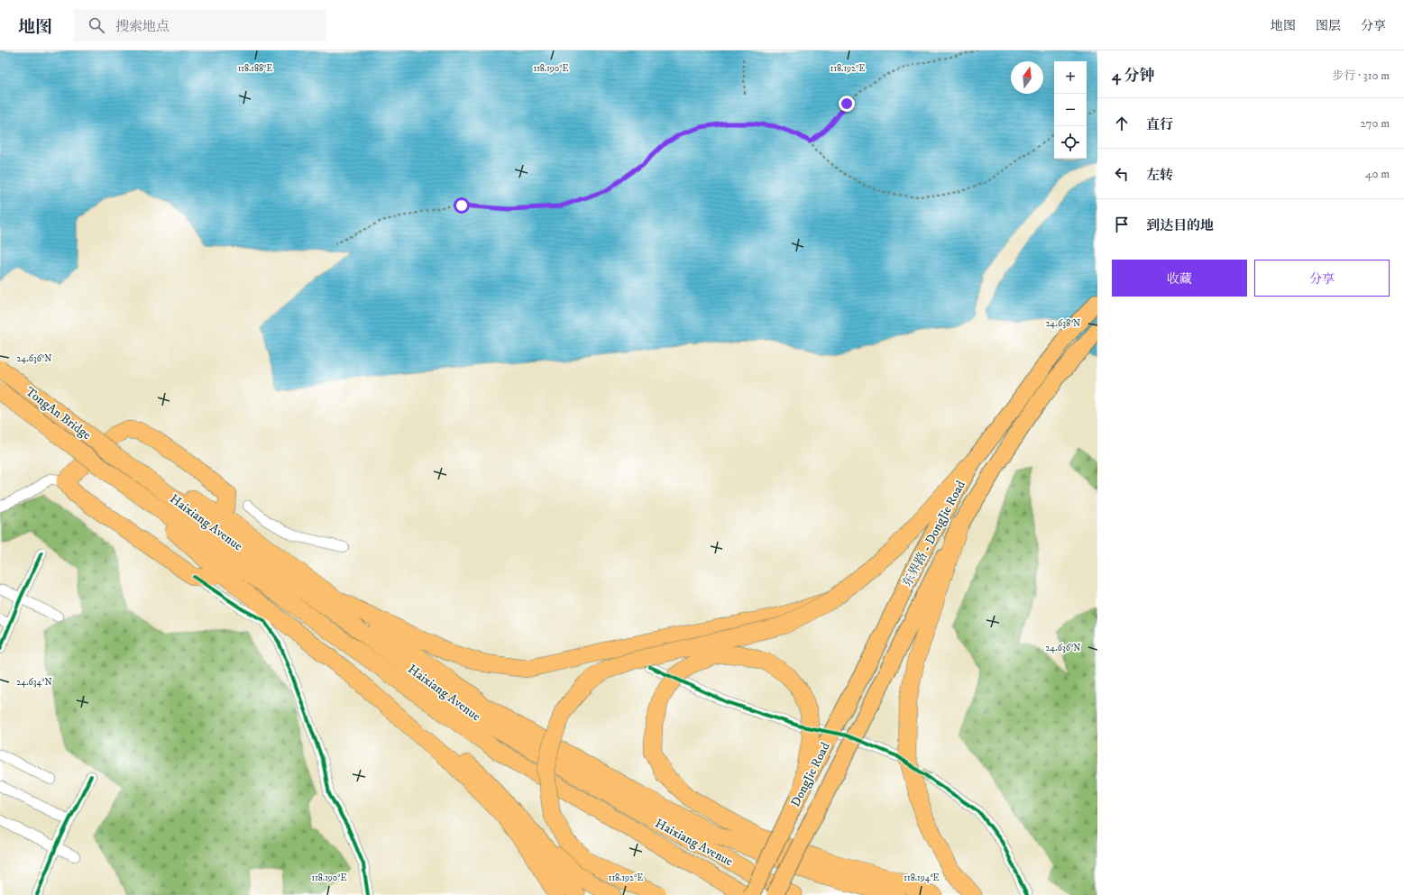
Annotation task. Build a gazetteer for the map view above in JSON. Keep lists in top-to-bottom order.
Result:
{
  "streets": {
    "highway": ["TongAn Bridge", "Haixiang Avenue"],
    "main road": ["东界路 - DongJie Road", "DongJie Road"]
  },
  "crossings": [
    ["TongAn Bridge", "Haixiang Avenue"],
    ["东界路 - DongJie Road", "DongJie Road"]
  ],
  "north": "top",
  "page": {
    "header": "地图",
    "search": "搜索地点",
    "nav": ["地图", "图层", "分享"],
    "heading": ["4 分钟", "步行 · 310 m"],
    "map_buttons": ["+", "−"],
    "list": [
      ["直行", "270 m"],
      ["左转", "40 m"],
      "到达目的地"
    ],
    "buttons": ["收藏", "分享"]
  },
  "coordinates": [
    "118.188°E",
    "118.190°E",
    "118.192°E",
    "24.638°N",
    "24.636°N",
    "24.634°N",
    "118.194°E"
  ]
}
